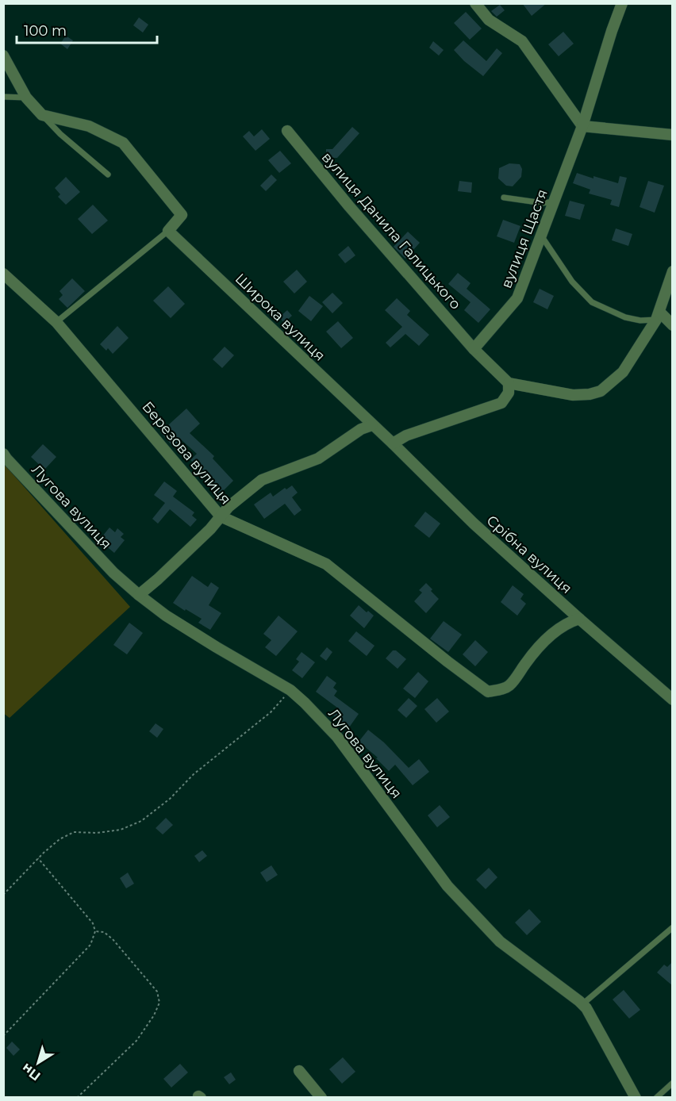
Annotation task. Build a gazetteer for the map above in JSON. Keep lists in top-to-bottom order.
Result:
{
  "streets": {
    "street": [
      "вулиця Данила Галицького",
      "вулиця Щастя",
      "Широка вулиця",
      "Березова вулиця",
      "Лугова вулиця",
      "Срібна вулиця"
    ]
  },
  "crossings": [
    ["вулиця Данила Галицького", "вулиця Щастя"],
    ["Широка вулиця", "Срібна вулиця"],
    ["Березова вулиця", "Срібна вулиця"]
  ],
  "scale_bar": "100 m",
  "north": "bottom left"
}
